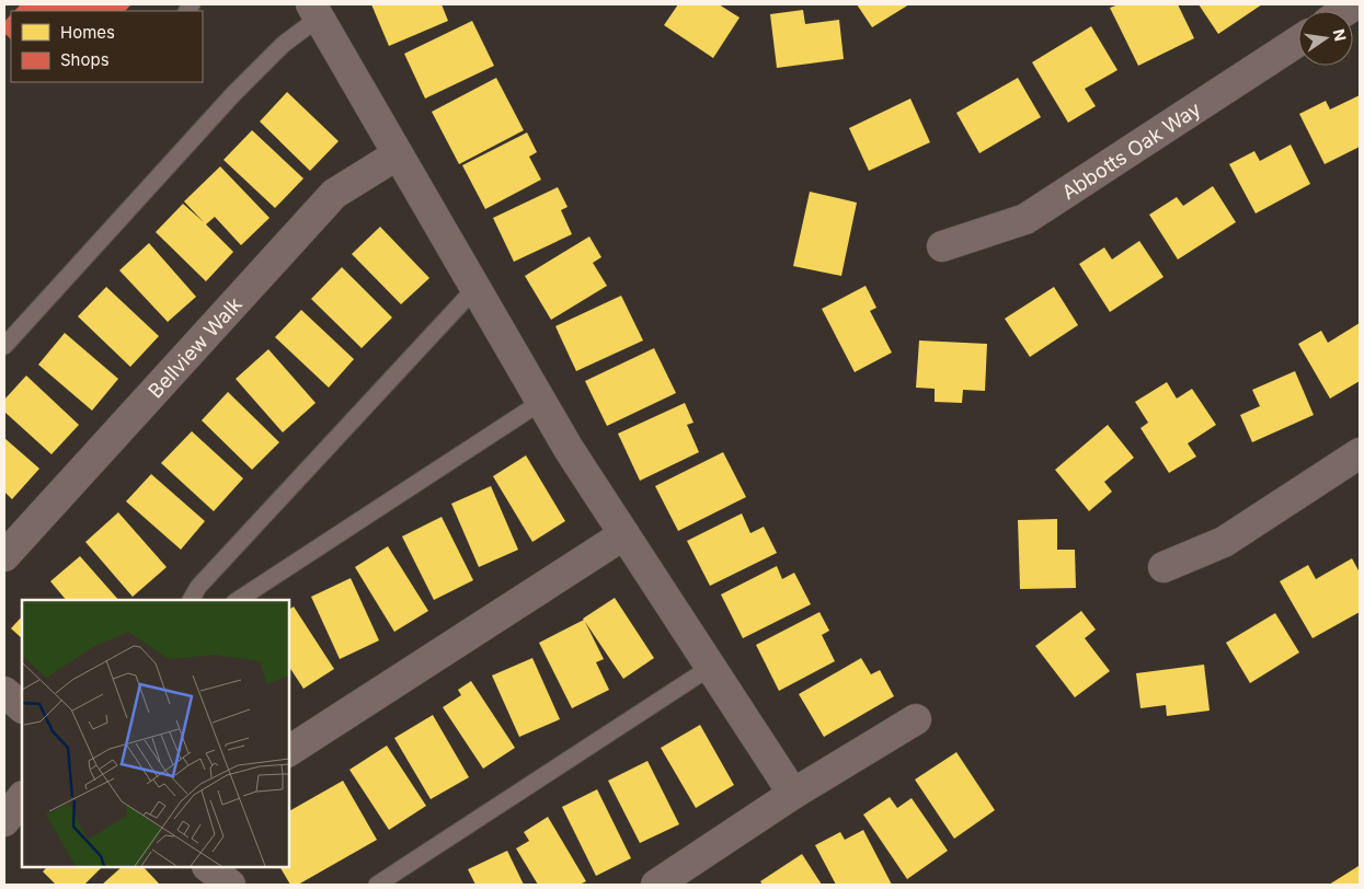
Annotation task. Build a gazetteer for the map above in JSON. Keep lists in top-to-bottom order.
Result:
{
  "streets": {
    "street": ["Abbotts Oak Way", "Bellview Walk"]
  },
  "legend": ["Homes", "Shops"],
  "north": "right"
}
